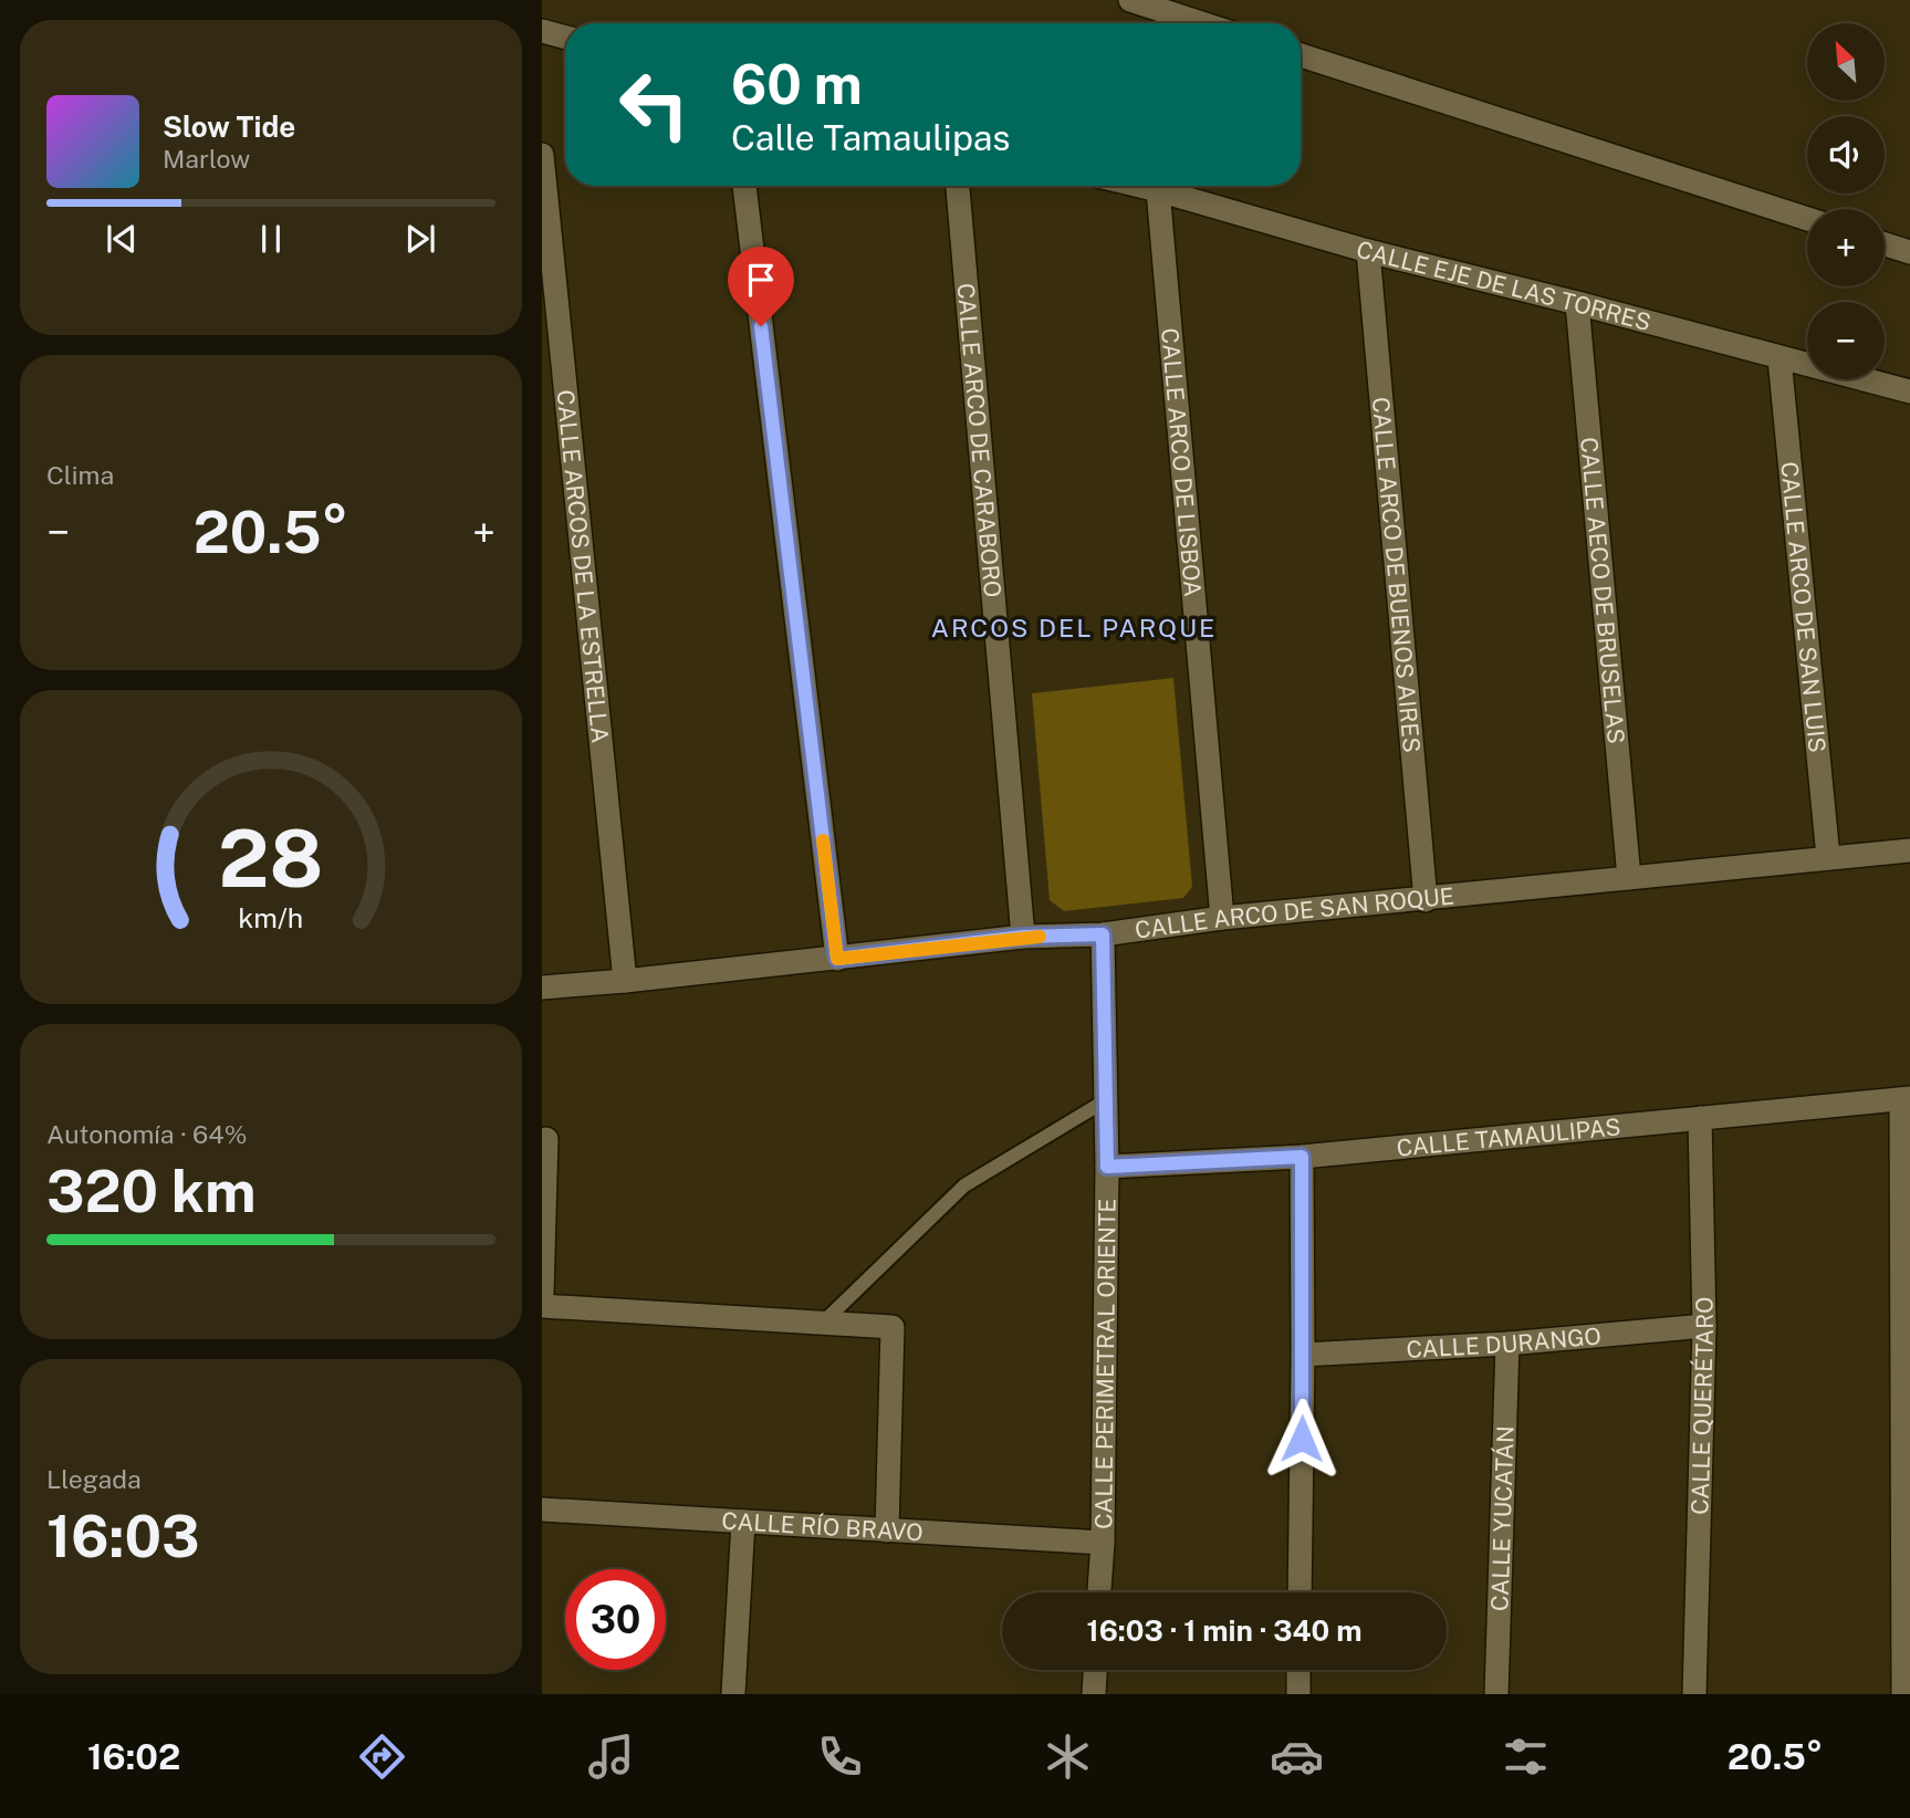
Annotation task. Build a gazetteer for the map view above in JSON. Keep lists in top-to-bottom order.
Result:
{
  "streets": {
    "street": [
      "CALLE EJE DE LAS TORRES",
      "CALLE ARCO DE CARABORO",
      "CALLE ARCO DE LISBOA",
      "CALLE ARCOS DE LA ESTRELLA",
      "CALLE ARCO DE BUENOS AIRES",
      "CALLE AECO DE BRUSELAS",
      "CALLE ARCO DE SAN LUIS",
      "CALLE ARCO DE SAN ROQUE",
      "CALLE TAMAULIPAS",
      "CALLE DURANGO",
      "CALLE PERIMETRAL ORIENTE",
      "CALLE QUERÉTARO",
      "CALLE YUCATÁN",
      "CALLE RÍO BRAVO"
    ]
  },
  "crossings": [
    ["CALLE EJE DE LAS TORRES", "CALLE ARCO DE LISBOA"],
    ["CALLE EJE DE LAS TORRES", "CALLE ARCO DE BUENOS AIRES"],
    ["CALLE EJE DE LAS TORRES", "CALLE AECO DE BRUSELAS"],
    ["CALLE EJE DE LAS TORRES", "CALLE ARCO DE SAN LUIS"],
    ["CALLE ARCO DE CARABORO", "CALLE ARCO DE SAN ROQUE"],
    ["CALLE ARCO DE LISBOA", "CALLE ARCO DE SAN ROQUE"],
    ["CALLE ARCOS DE LA ESTRELLA", "CALLE ARCO DE SAN ROQUE"],
    ["CALLE ARCO DE BUENOS AIRES", "CALLE ARCO DE SAN ROQUE"],
    ["CALLE AECO DE BRUSELAS", "CALLE ARCO DE SAN ROQUE"],
    ["CALLE ARCO DE SAN LUIS", "CALLE ARCO DE SAN ROQUE"],
    ["CALLE ARCO DE SAN ROQUE", "CALLE PERIMETRAL ORIENTE"],
    ["CALLE TAMAULIPAS", "CALLE PERIMETRAL ORIENTE"],
    ["CALLE TAMAULIPAS", "CALLE QUERÉTARO"],
    ["CALLE DURANGO", "CALLE QUERÉTARO"],
    ["CALLE DURANGO", "CALLE YUCATÁN"],
    ["CALLE PERIMETRAL ORIENTE", "CALLE RÍO BRAVO"]
  ],
  "districts": ["ARCOS DEL PARQUE"],
  "north": "top left",
  "page": {
    "map_buttons": ["+", "−"],
    "turn": ["60 m", "Calle Tamaulipas"],
    "song": ["Slow Tide", "Marlow"],
    "tile": [
      "Clima",
      ["Autonomía · 64%", "320 km"],
      ["Llegada", "16:03"]
    ],
    "heat": ["−", "20.5°", "+"],
    "limit": "30",
    "trip": "16:03 · 1 min · 340 m",
    "tabs": ["16:02", "20.5°"],
    "gauge": ["28", "km/h"]
  }
}
